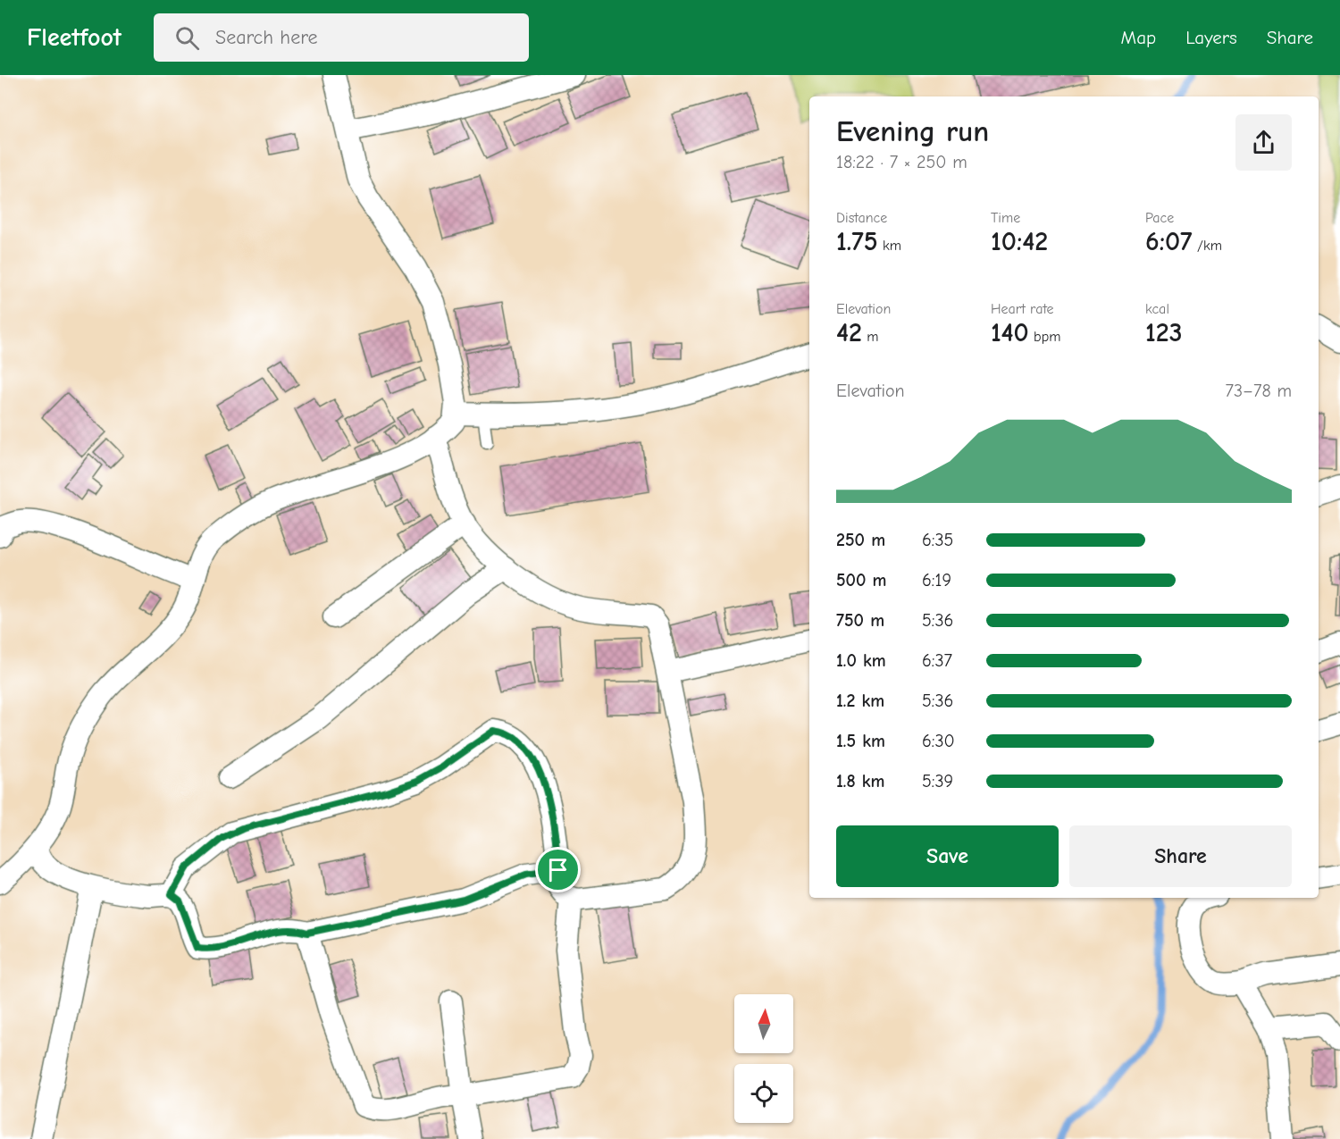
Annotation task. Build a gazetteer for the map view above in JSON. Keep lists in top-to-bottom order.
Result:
{
  "north": "top",
  "page": {
    "header": "Fleetfoot",
    "search": "Search here",
    "nav": ["Map", "Layers", "Share"],
    "heading": ["Evening run", "18:22 · 7 × 250 m"],
    "stats": [
      ["Distance", "1.75 km"],
      ["Time", "10:42"],
      ["Pace", "6:07 /km"],
      ["Elevation", "42 m"],
      ["Heart rate", "140 bpm"],
      ["kcal", "123"]
    ],
    "chart": ["Elevation", "73–78 m"],
    "list": [
      {
        "name": "250 m",
        "note": "6:35"
      },
      {
        "name": "500 m",
        "note": "6:19"
      },
      {
        "name": "750 m",
        "note": "5:36"
      },
      {
        "name": "1.0 km",
        "note": "6:37"
      },
      {
        "name": "1.2 km",
        "note": "5:36"
      },
      {
        "name": "1.5 km",
        "note": "6:30"
      },
      {
        "name": "1.8 km",
        "note": "5:39"
      }
    ],
    "buttons": ["Save", "Share"]
  }
}
